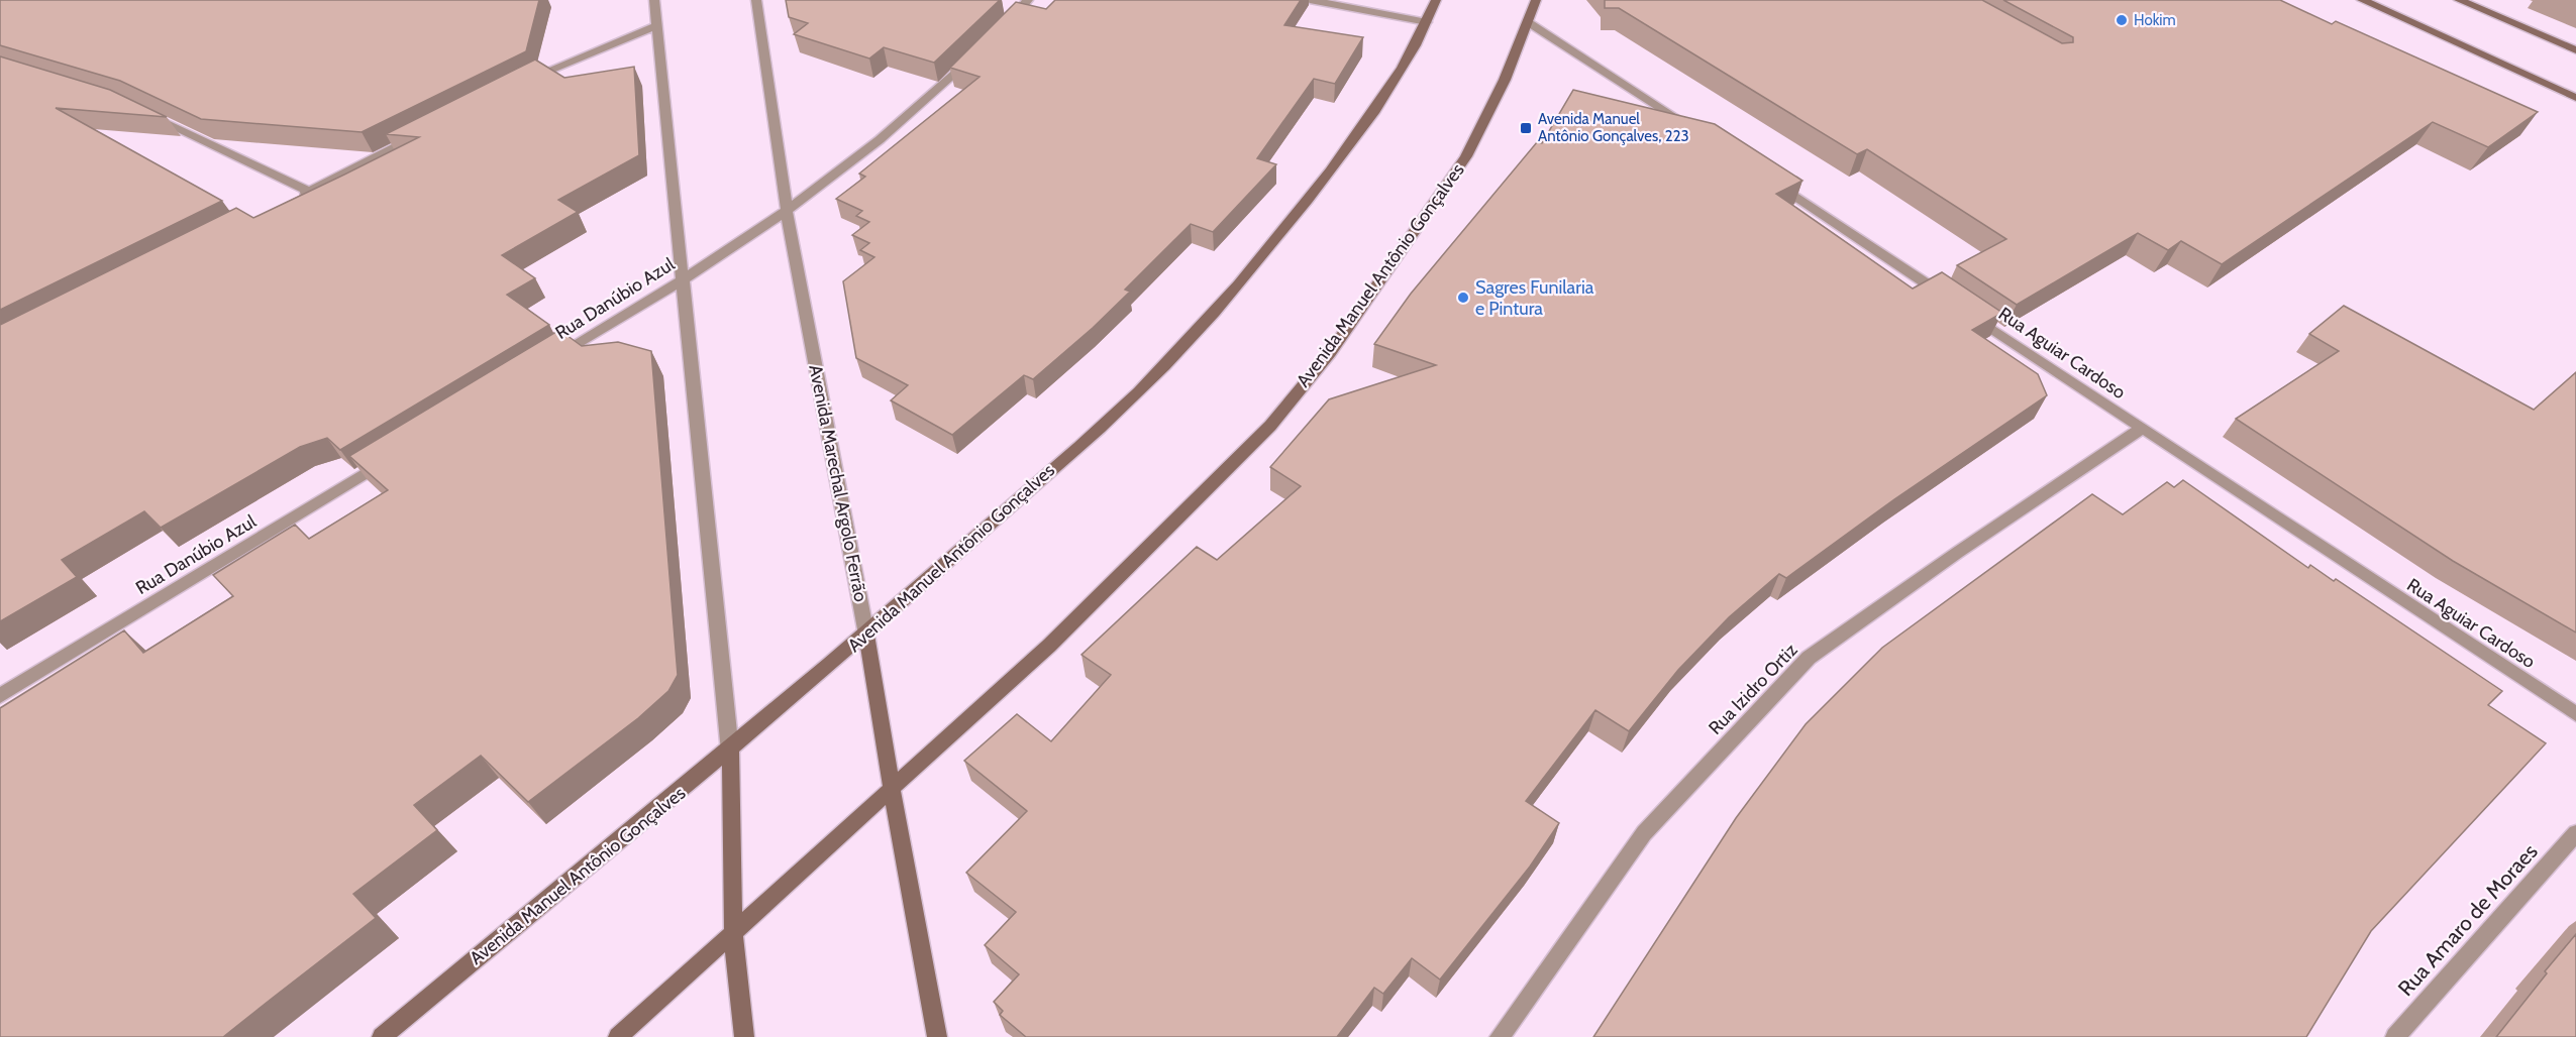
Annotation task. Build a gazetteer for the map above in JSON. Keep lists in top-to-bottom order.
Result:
{
  "streets": {
    "main road": ["Avenida Manuel Antônio Gonçalves", "Avenida Marechal Argolo Ferrão"],
    "street": [
      "Rua Danúbio Azul",
      "Rua Aguiar Cardoso",
      "Rua Izidro Ortiz",
      "Rua Amaro de Moraes"
    ]
  },
  "crossings": [
    ["Avenida Manuel Antônio Gonçalves", "Avenida Marechal Argolo Ferrão"],
    ["Rua Danúbio Azul", "Avenida Marechal Argolo Ferrão"],
    ["Rua Aguiar Cardoso", "Rua Izidro Ortiz"]
  ],
  "places": {
    "other": ["Hokim", "Sagres Funilaria e Pintura"],
    "transit": ["Avenida Manuel Antônio Gonçalves, 223"]
  }
}
